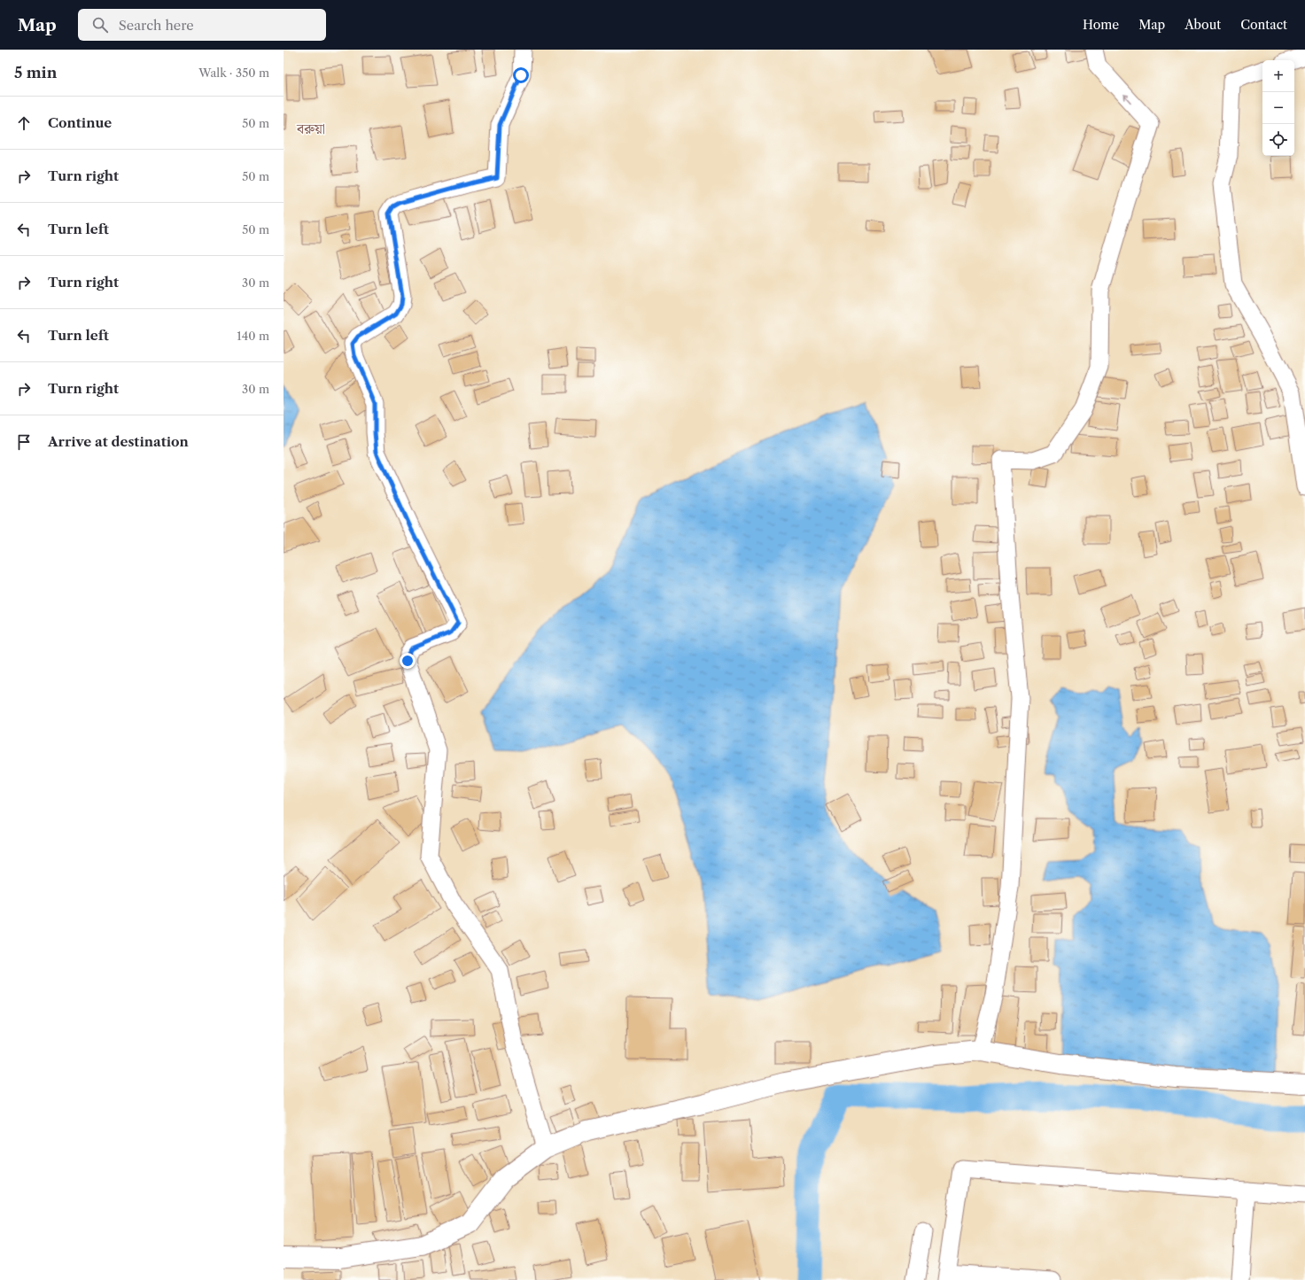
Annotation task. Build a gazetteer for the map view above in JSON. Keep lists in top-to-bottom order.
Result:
{
  "districts": ["বরুয়া"],
  "page": {
    "header": "Map",
    "search": "Search here",
    "nav": [
      "Home",
      "Map",
      "About",
      "Contact"
    ],
    "heading": ["5 min", "Walk · 350 m"],
    "map_buttons": ["+", "−"],
    "list": [
      ["Continue", "50 m"],
      ["Turn right", "50 m"],
      ["Turn left", "50 m"],
      ["Turn right", "30 m"],
      ["Turn left", "140 m"],
      ["Turn right", "30 m"],
      "Arrive at destination"
    ]
  }
}
